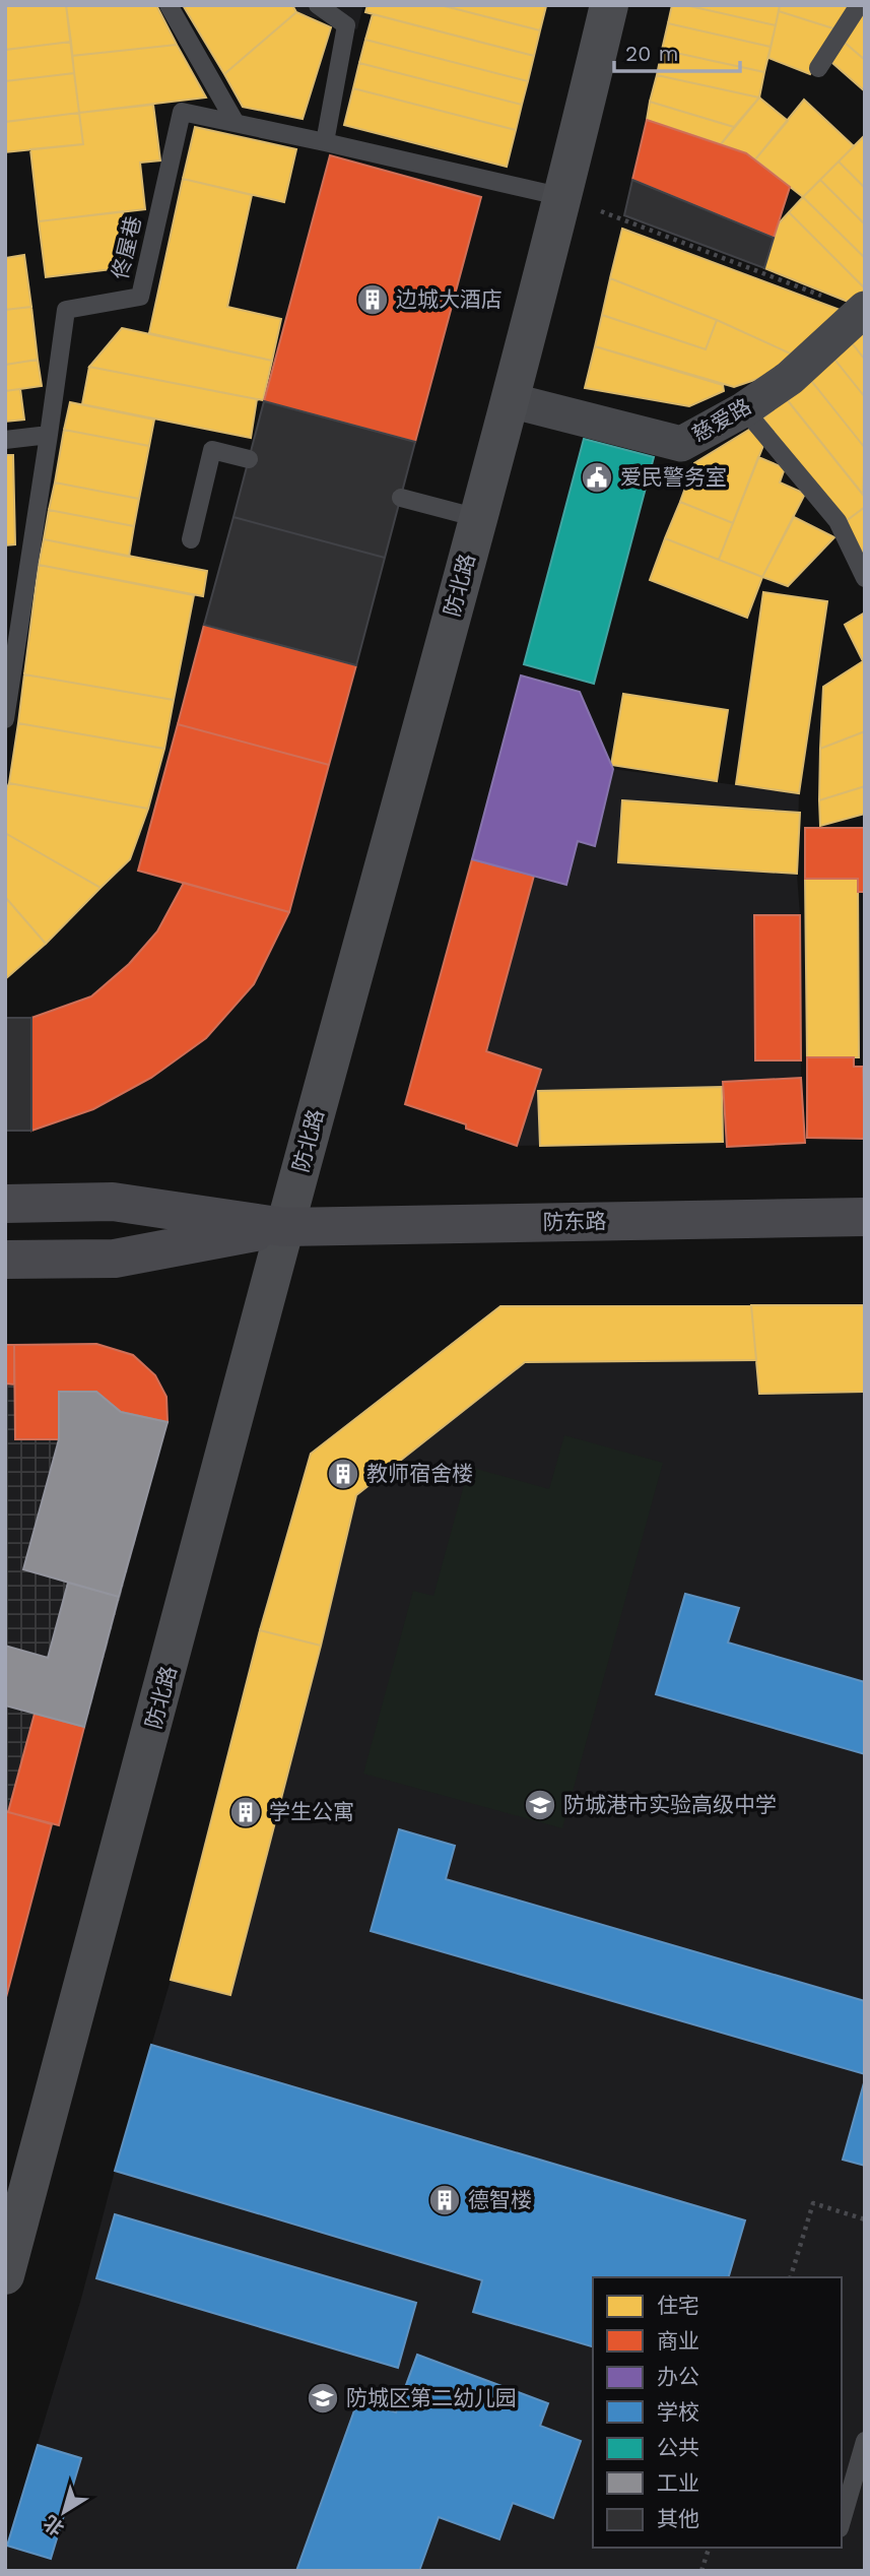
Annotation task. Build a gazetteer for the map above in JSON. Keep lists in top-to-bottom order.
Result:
{
  "streets": {
    "main road": ["防东路"],
    "street": ["慈爱路", "防北路"],
    "lane": ["佟屋巷"]
  },
  "crossings": [
    ["佟屋巷", "防北路"],
    ["慈爱路", "防北路"],
    ["防北路", "防东路"]
  ],
  "places": {
    "building": [
      "边城大酒店",
      "教师宿舍楼",
      "学生公寓",
      "德智楼"
    ],
    "public building": ["爱民警务室"],
    "school or university": ["防城港市实验高级中学", "防城区第二幼儿园"]
  },
  "legend": [
    "住宅",
    "商业",
    "办公",
    "学校",
    "公共",
    "工业",
    "其他"
  ],
  "scale_bar": "20 m",
  "north": "bottom left"
}
